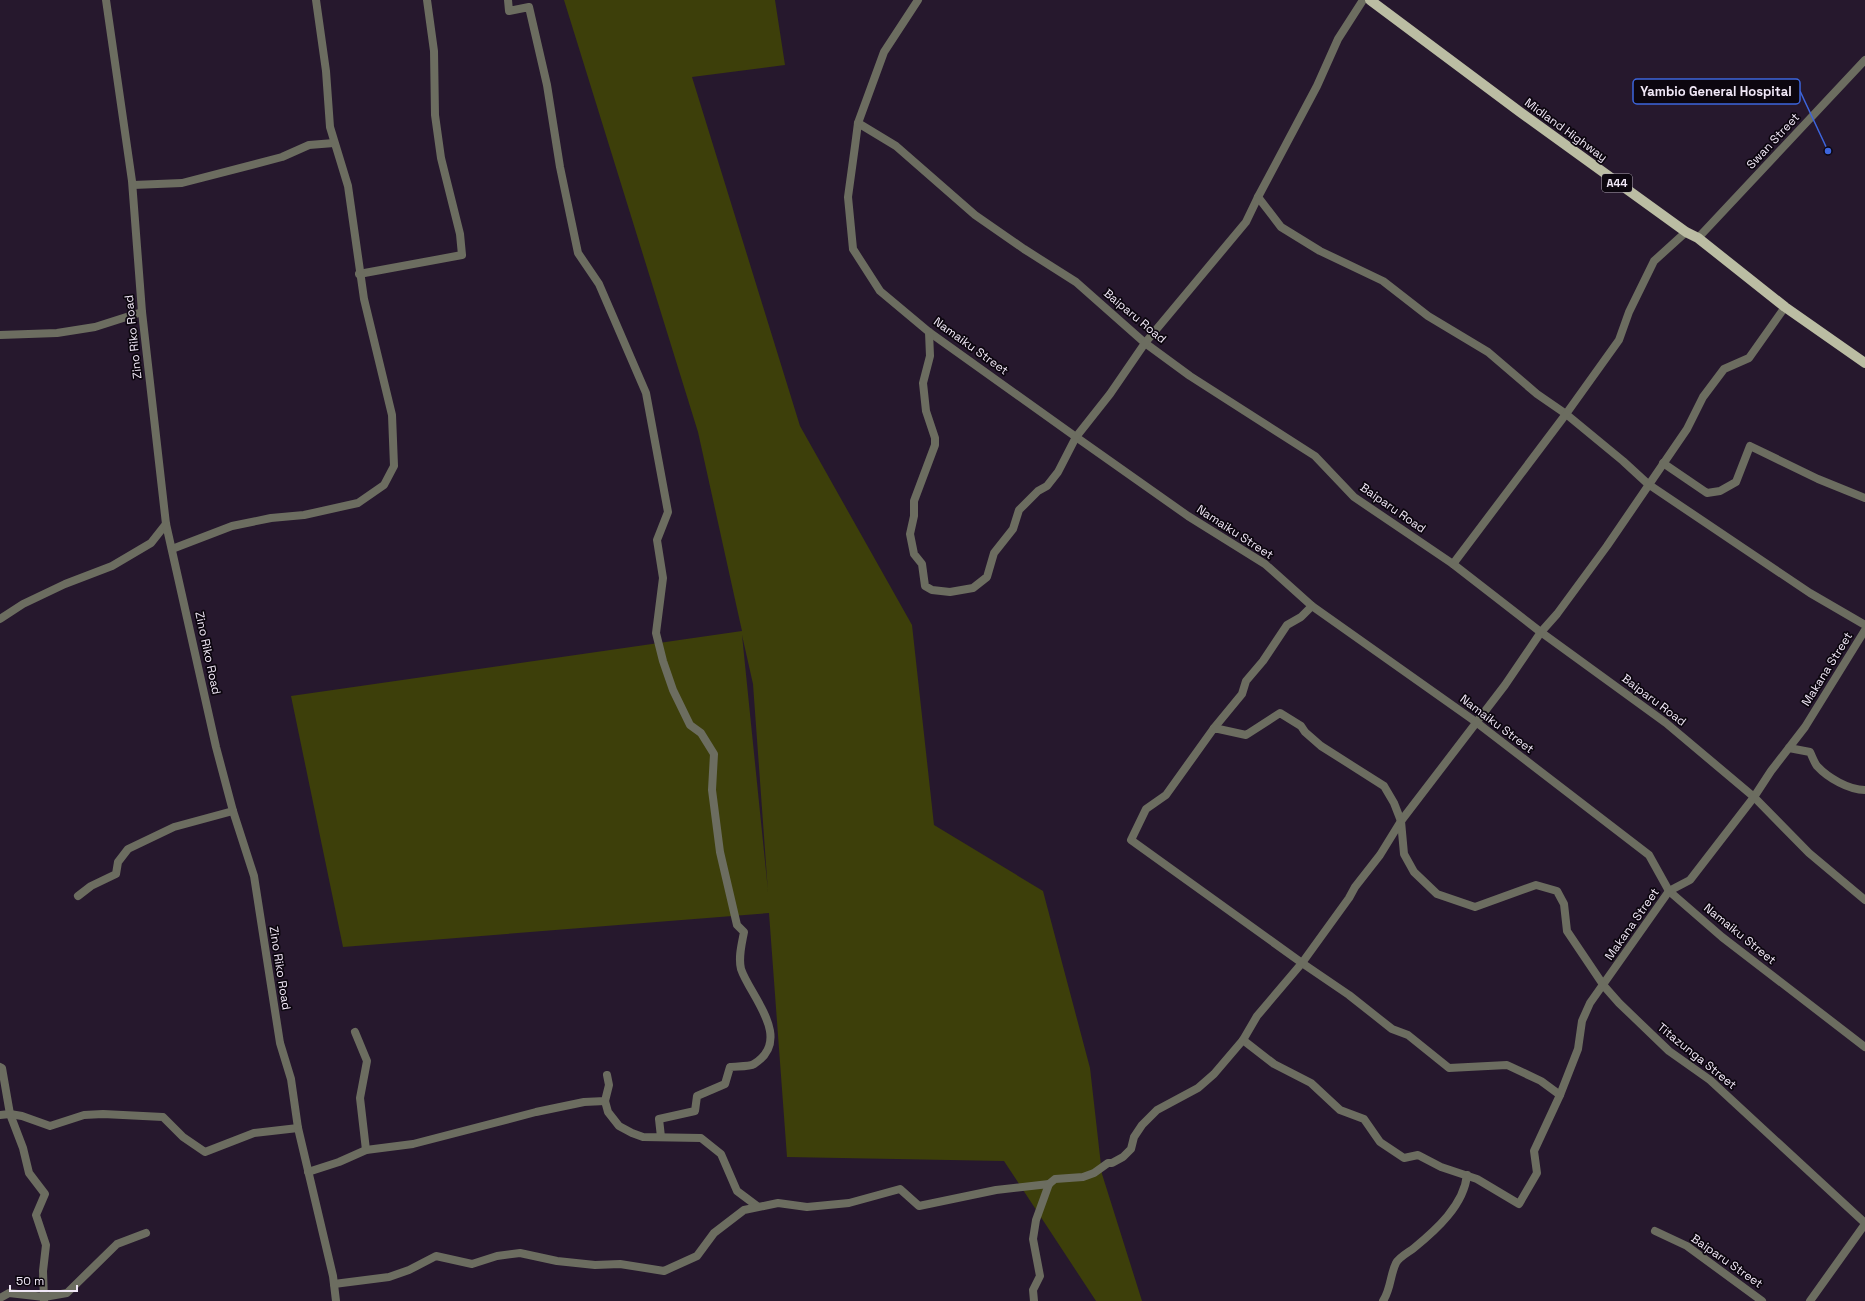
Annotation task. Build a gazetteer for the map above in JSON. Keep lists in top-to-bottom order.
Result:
{
  "streets": {
    "main road": ["Midland Highway", "A44"],
    "street": [
      "Swan Street",
      "Baiparu Road",
      "Zino Riko Road",
      "Namaiku Street",
      "Makana Street",
      "Titazunga Street",
      "Baiparu Street"
    ]
  },
  "crossings": [
    ["Midland Highway", "Swan Street"],
    ["Baiparu Road", "Namaiku Street"],
    ["Baiparu Road", "Makana Street"],
    ["Namaiku Street", "Makana Street"],
    ["Makana Street", "Titazunga Street"]
  ],
  "places": ["Yambio General Hospital"],
  "scale_bar": "50 m"
}
